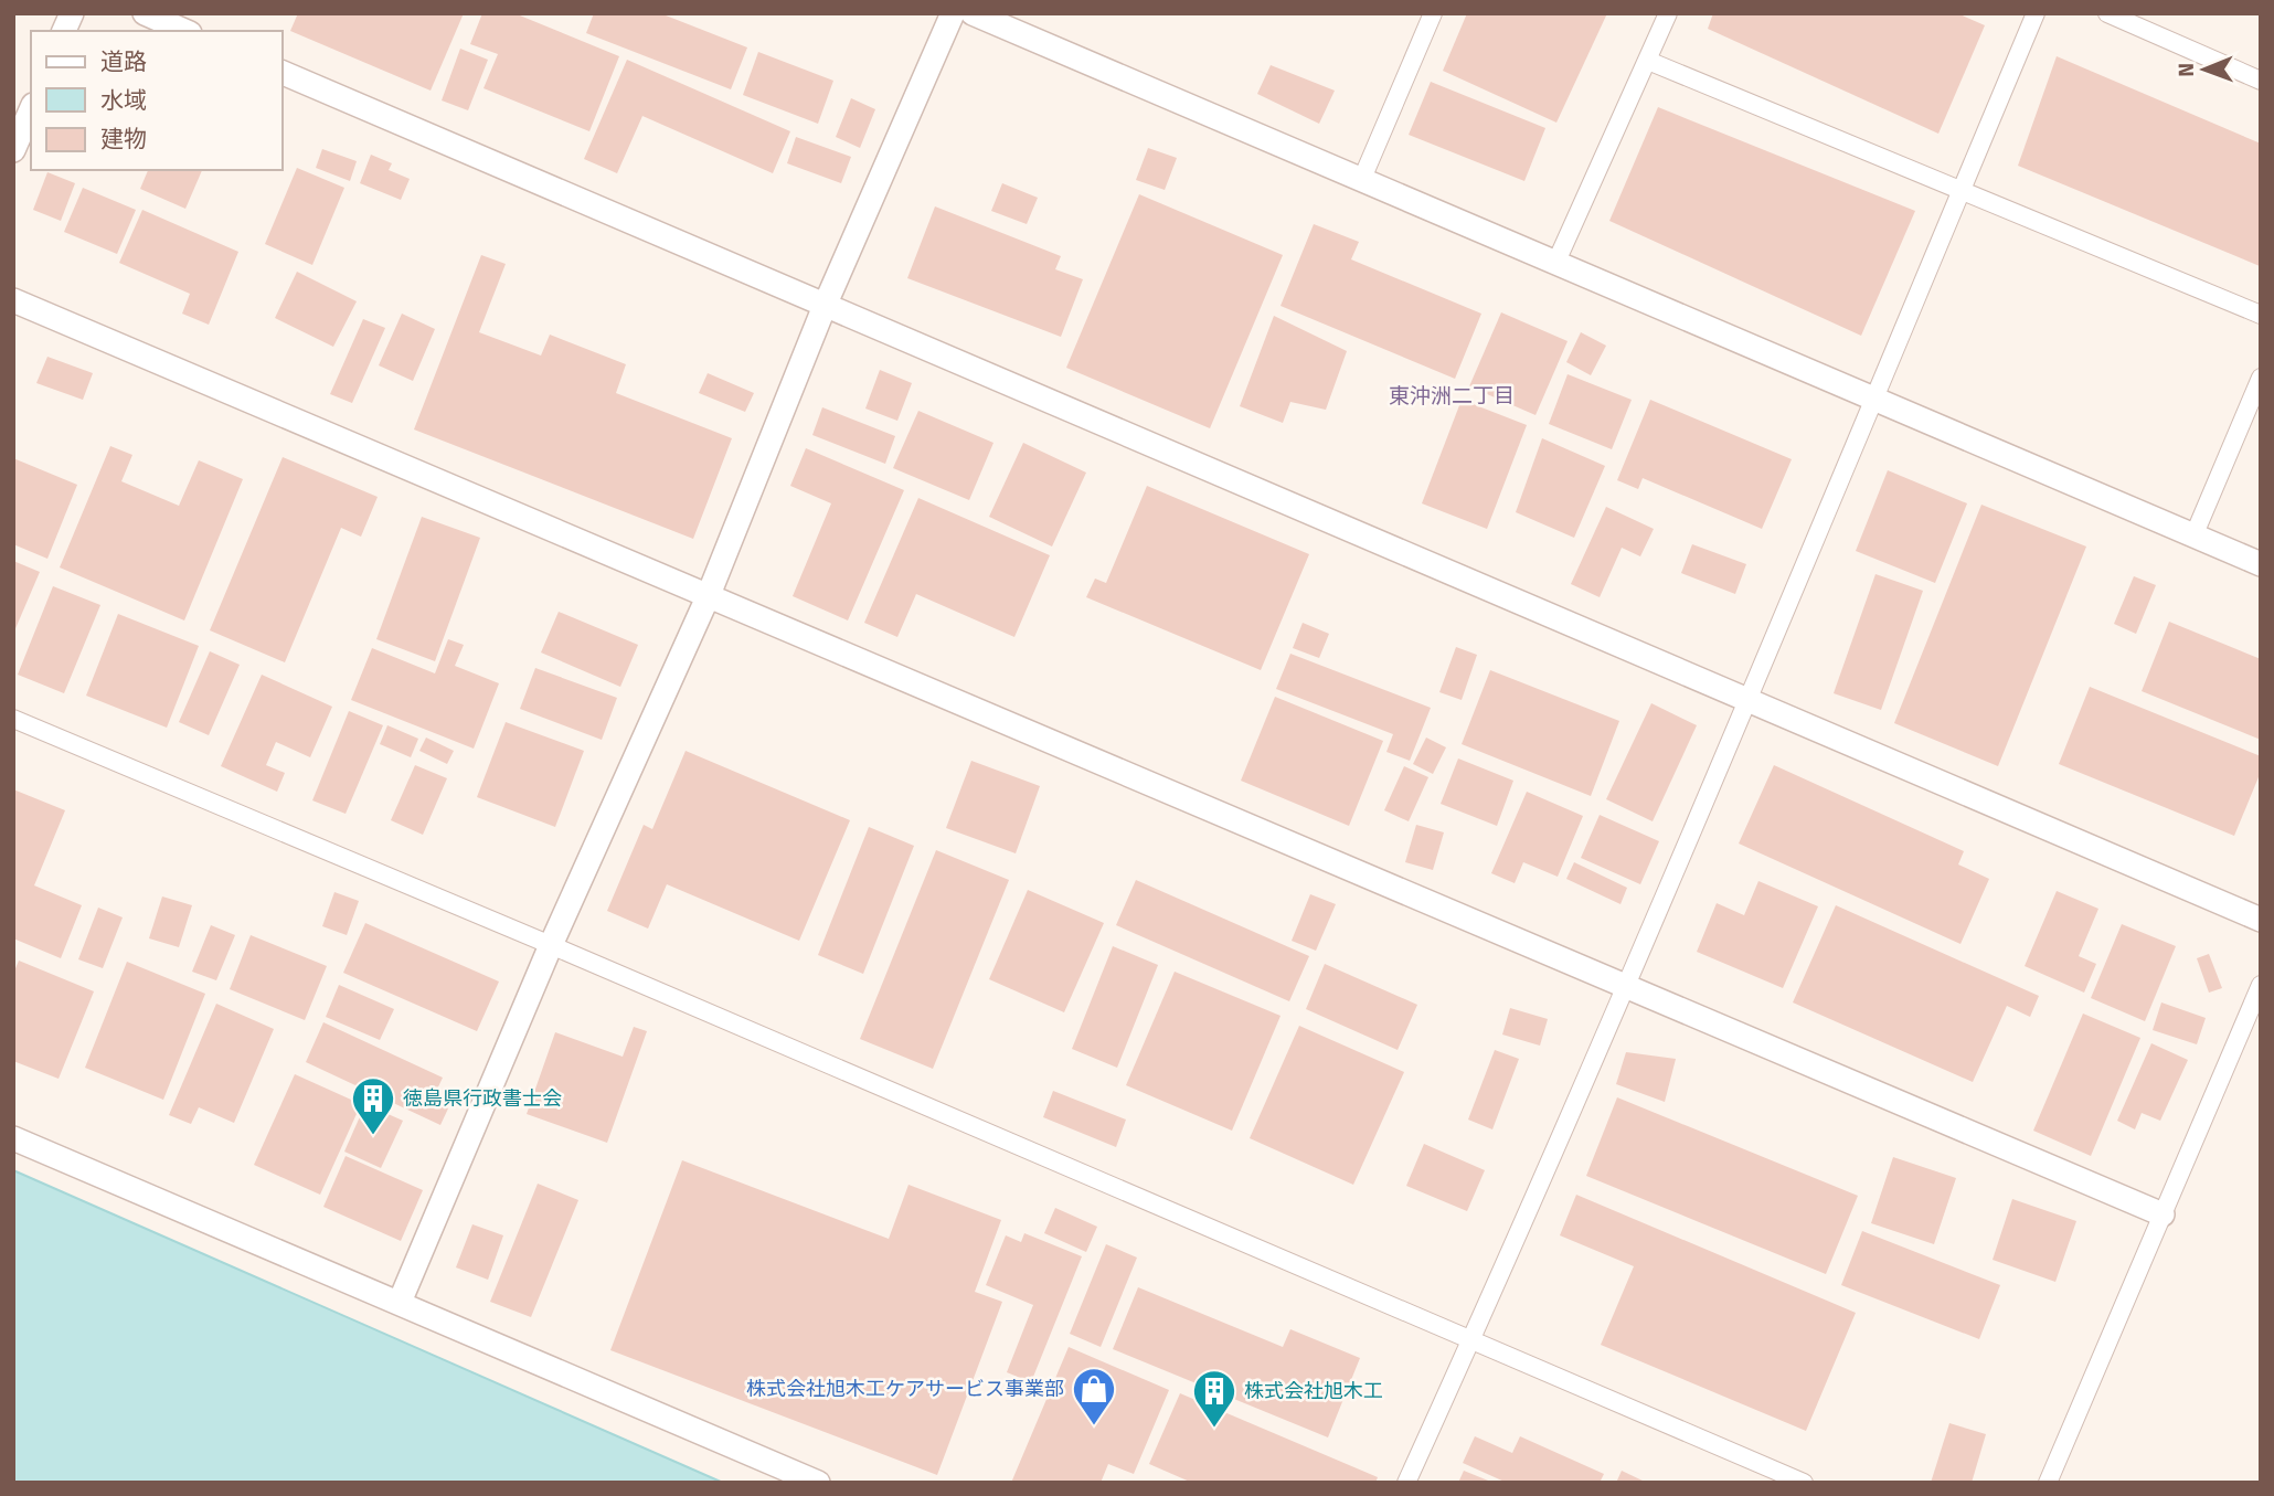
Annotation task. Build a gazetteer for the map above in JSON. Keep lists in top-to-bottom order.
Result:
{
  "districts": ["東沖洲二丁目"],
  "places": {
    "building": ["徳島県行政書士会", "株式会社旭木工"],
    "shop": ["株式会社旭木工ケアサービス事業部"]
  },
  "legend": ["道路", "水域", "建物"],
  "north": "left"
}
